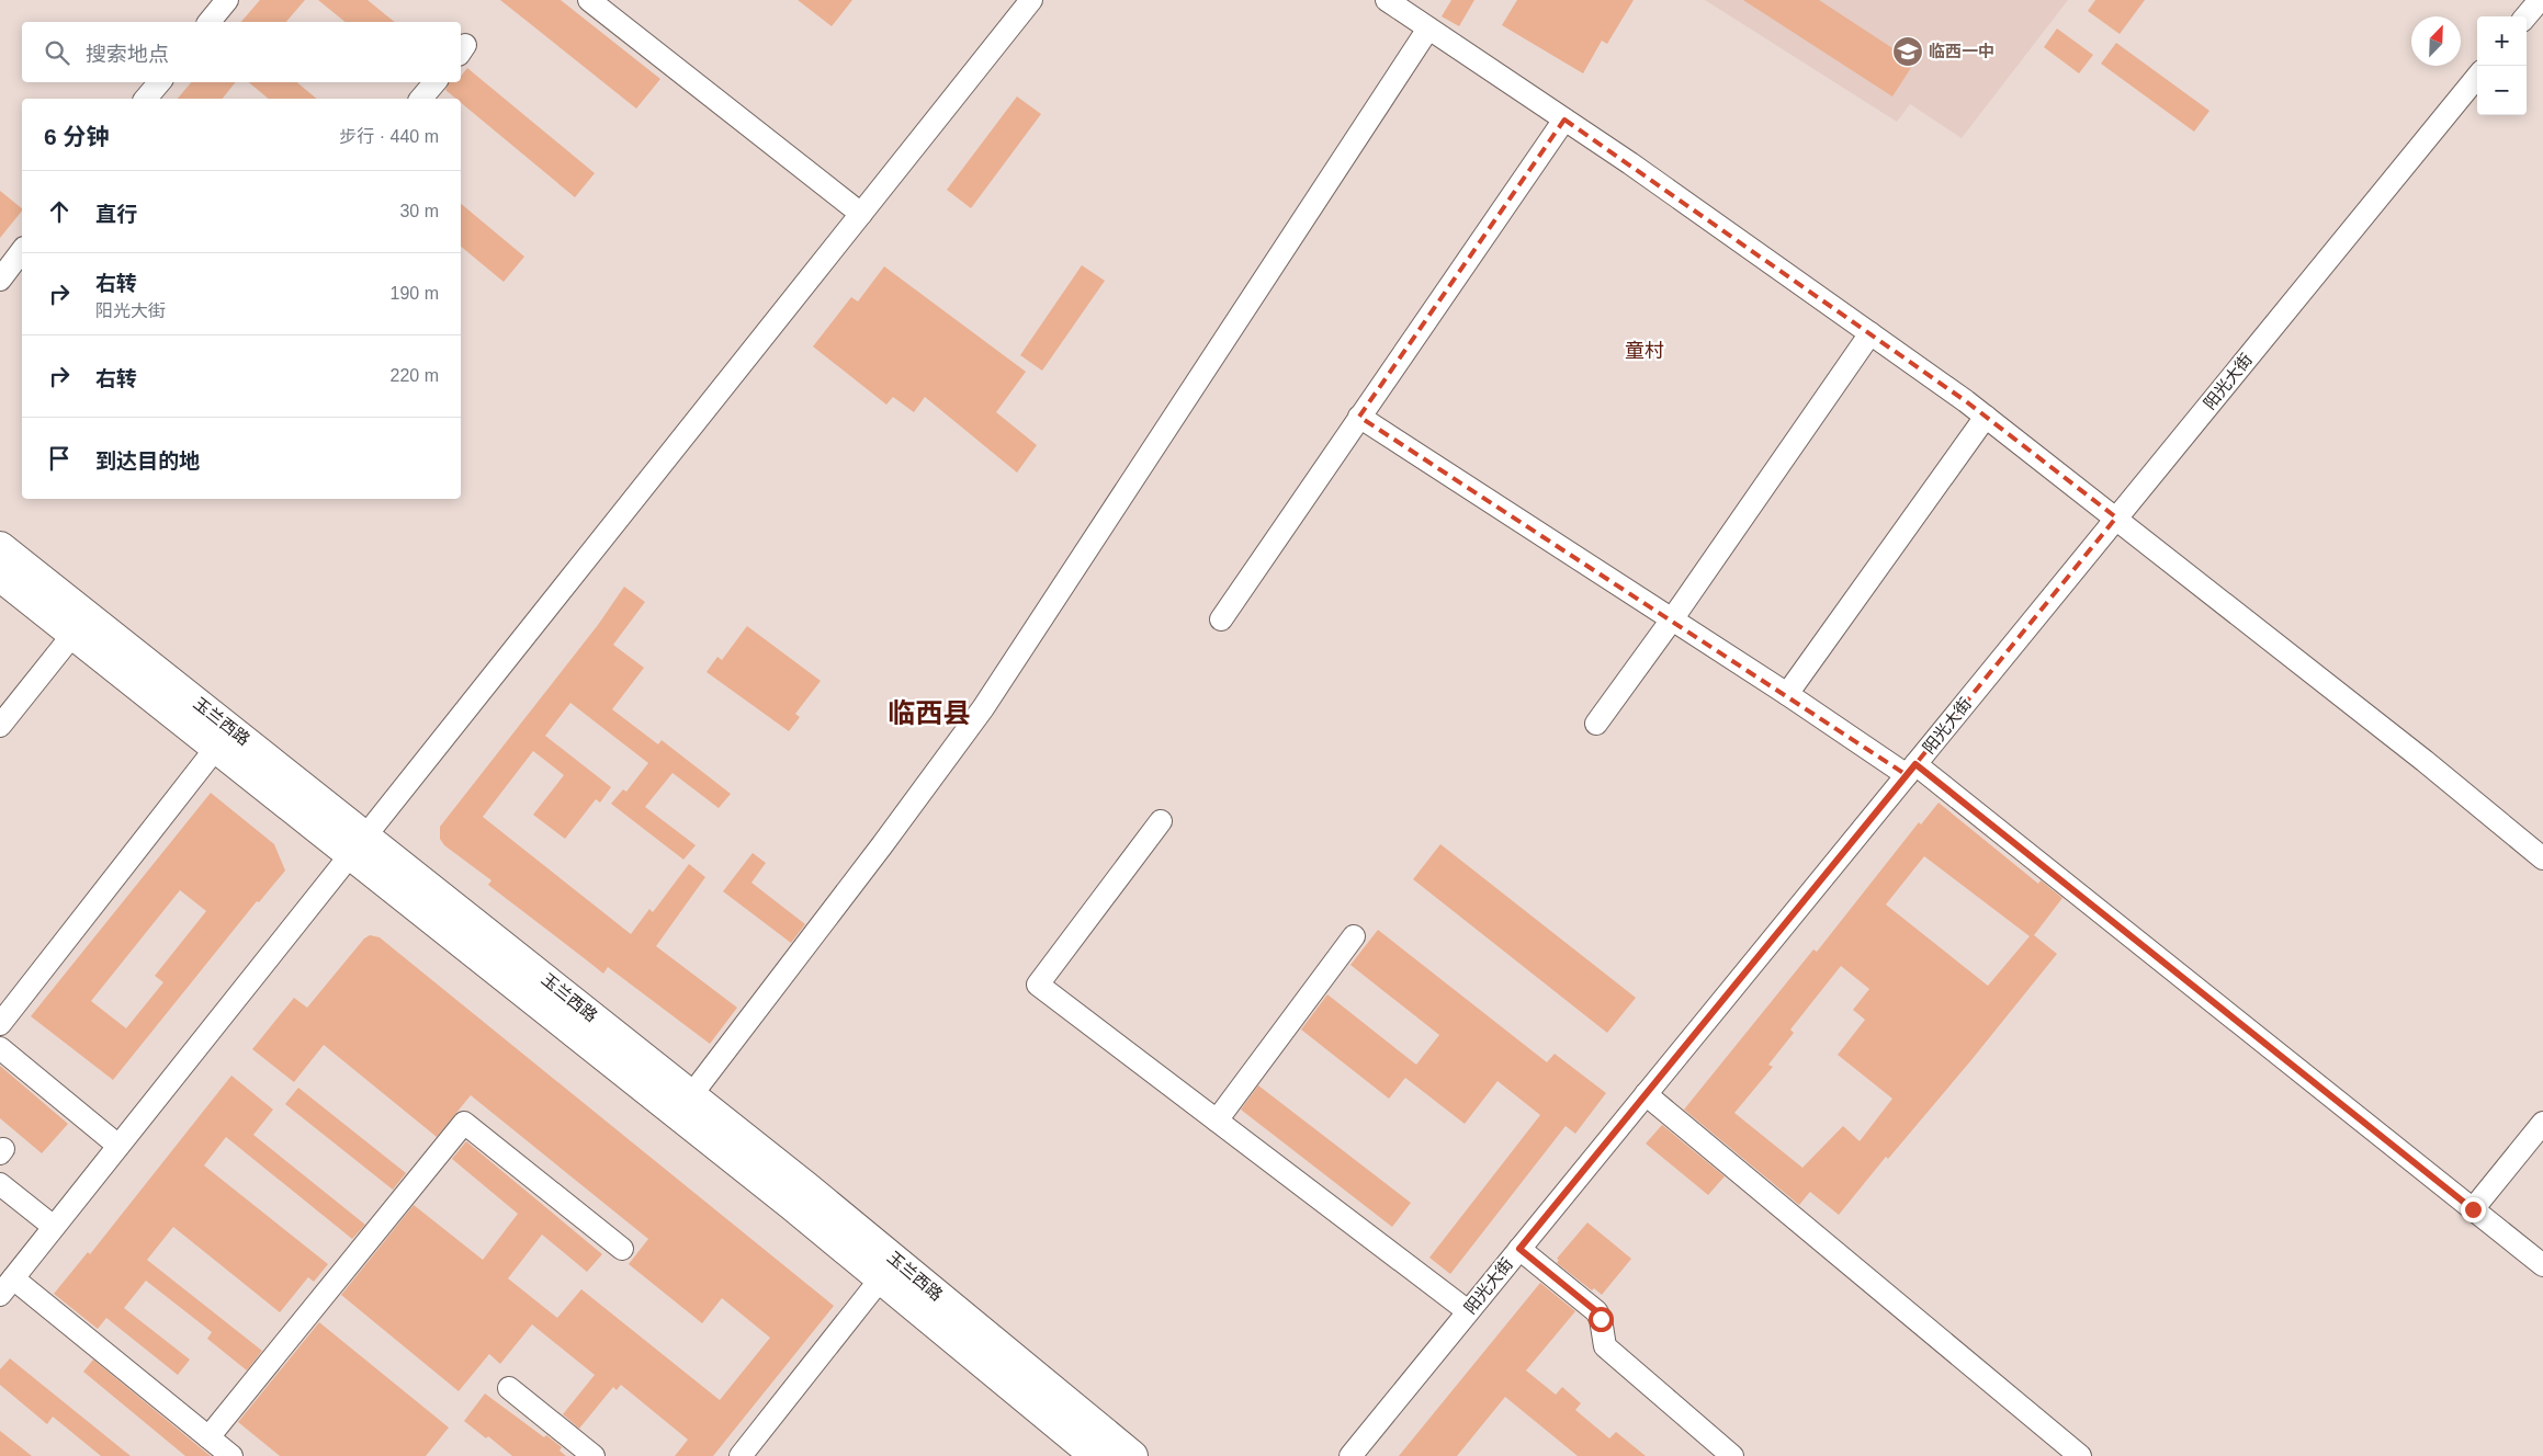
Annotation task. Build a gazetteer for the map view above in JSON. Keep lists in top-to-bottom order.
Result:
{
  "streets": {
    "highway": ["玉兰西路"],
    "street": ["阳光大街"]
  },
  "districts": ["童村", "临西县"],
  "places": {
    "school or university": ["临西一中"]
  },
  "north": "top right",
  "page": {
    "map_buttons": ["+", "−"],
    "search": "搜索地点",
    "heading": ["6 分钟", "步行 · 440 m"],
    "list": [
      ["直行", "30 m"],
      ["右转", "阳光大街", "190 m"],
      ["右转", "220 m"],
      "到达目的地"
    ]
  }
}
